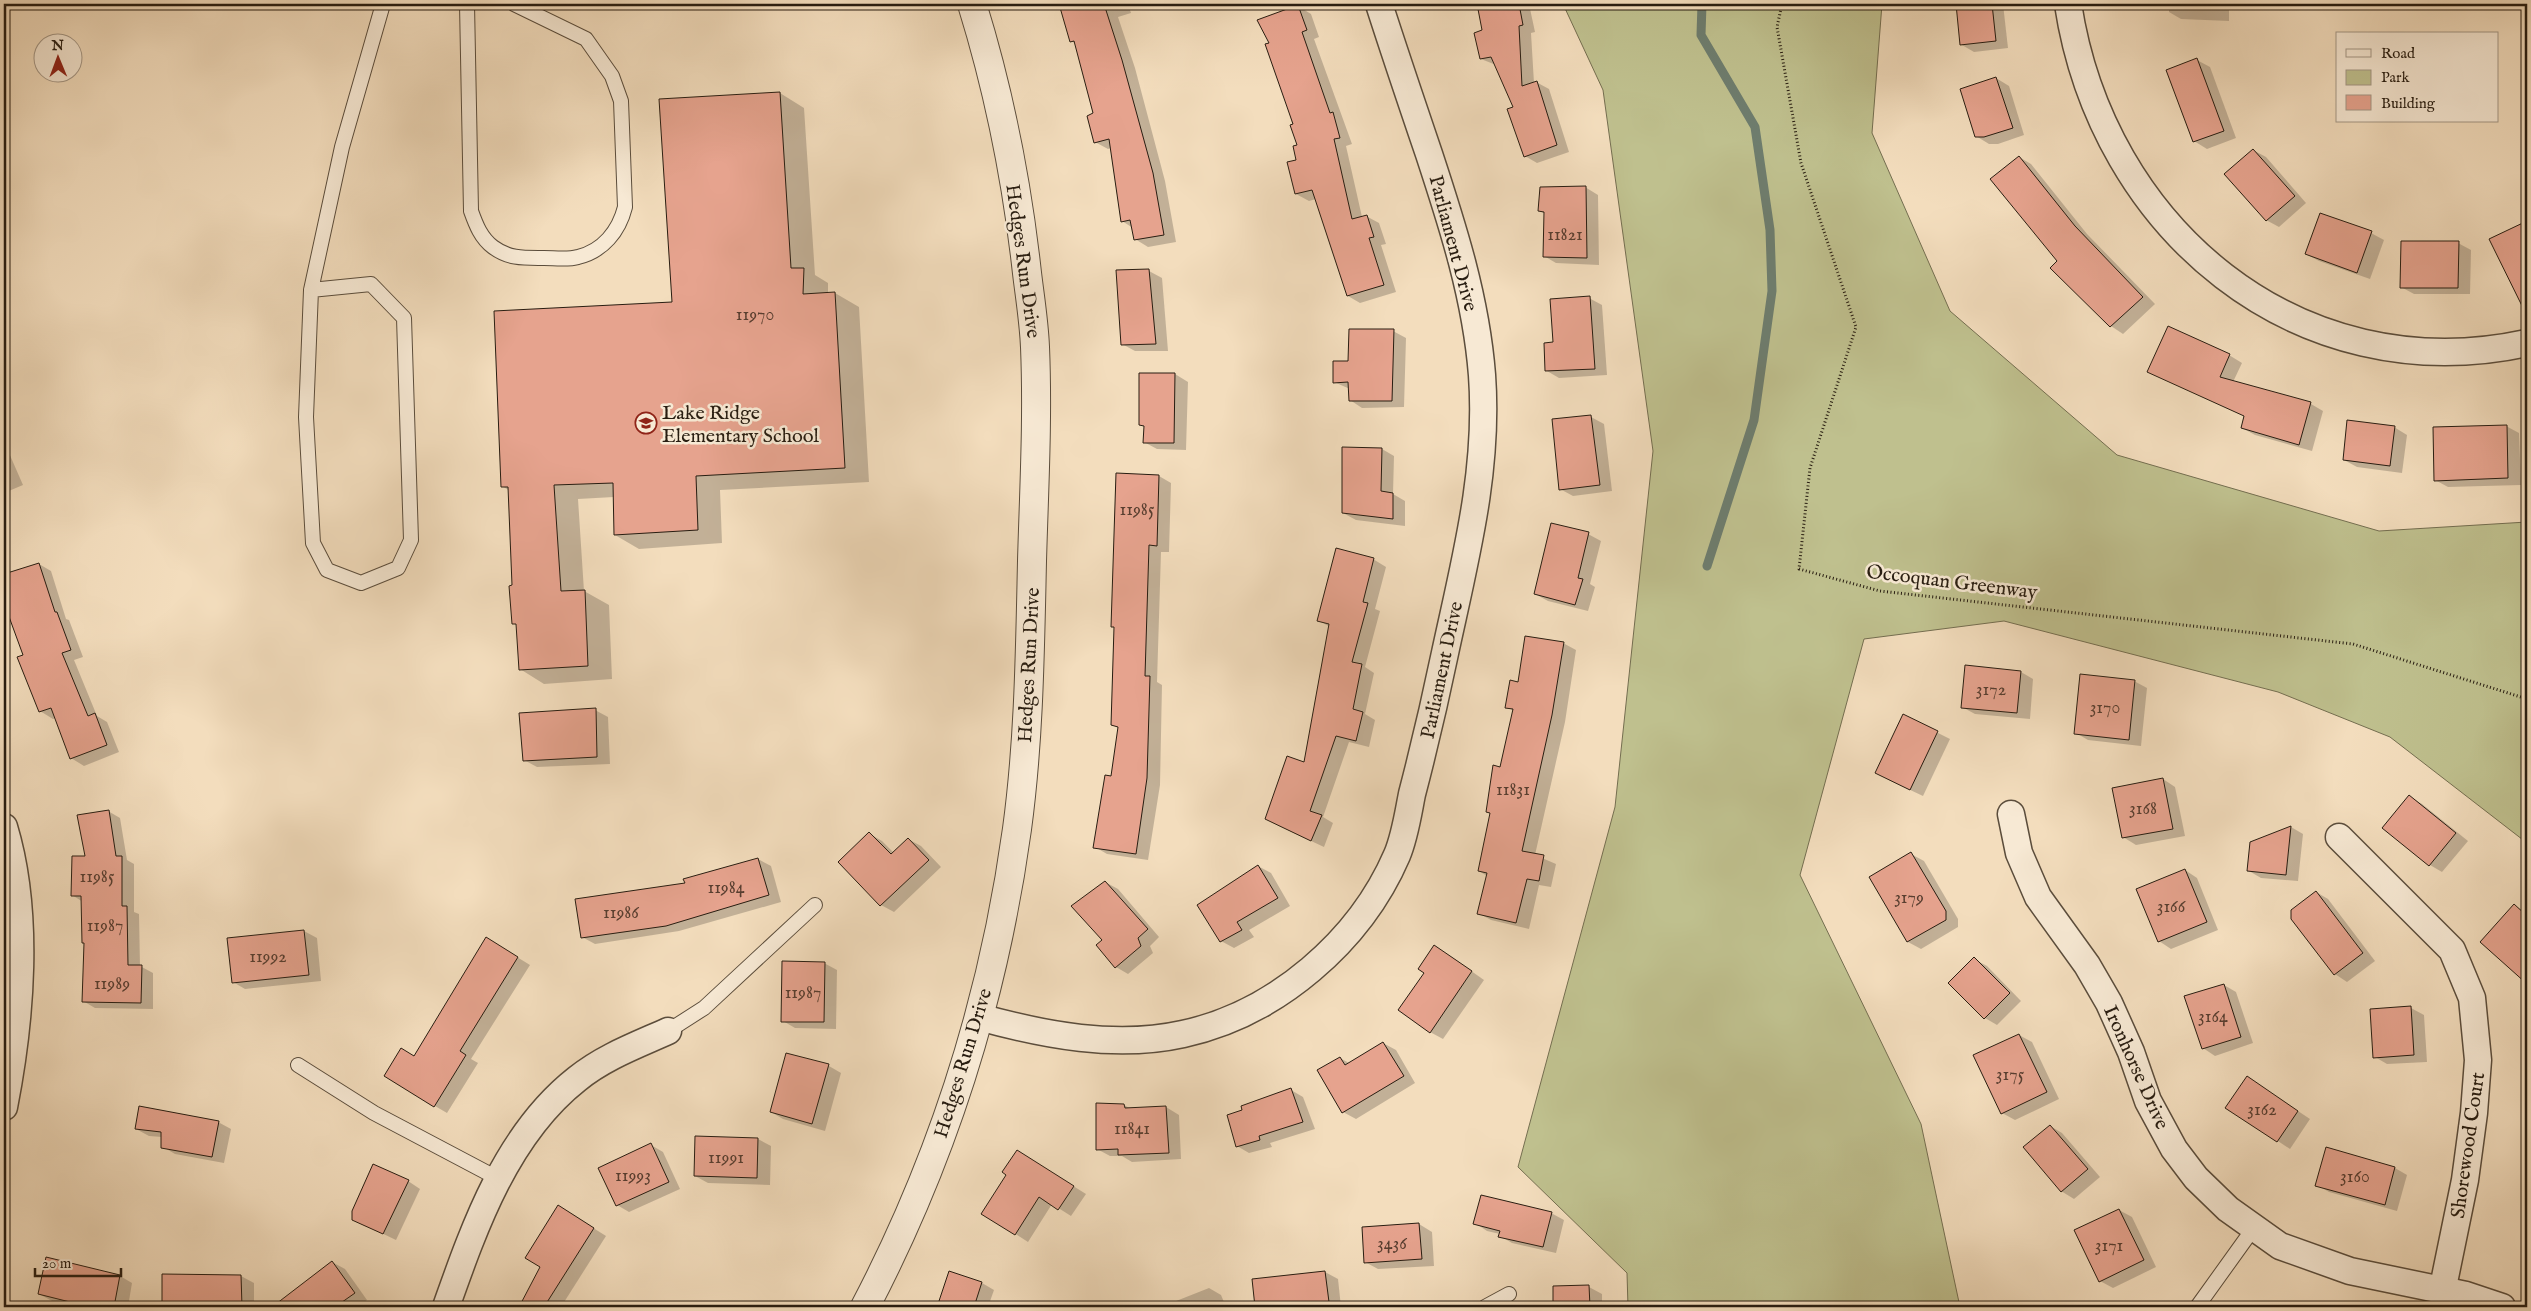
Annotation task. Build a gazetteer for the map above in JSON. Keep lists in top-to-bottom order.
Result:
{
  "streets": {
    "street": [
      "Parliament Drive",
      "Hedges Run Drive",
      "Ironhorse Drive",
      "Shorewood Court"
    ],
    "path": ["Occoquan Greenway"]
  },
  "crossings": [
    ["Parliament Drive", "Hedges Run Drive"],
    ["Ironhorse Drive", "Shorewood Court"]
  ],
  "places": {
    "school or university": ["Lake Ridge Elementary School"]
  },
  "house_numbers": [
    "11821",
    "11970",
    "11985",
    "3172",
    "3170",
    "11831",
    "3168",
    "11985",
    "11984",
    "3179",
    "3166",
    "11986",
    "11987",
    "11992",
    "11989",
    "11987",
    "3164",
    "3175",
    "3162",
    "11841",
    "11991",
    "11993",
    "3160",
    "3436",
    "3171"
  ],
  "legend": ["Road", "Park", "Building"],
  "scale_bar": "20 m",
  "north": "top"
}
